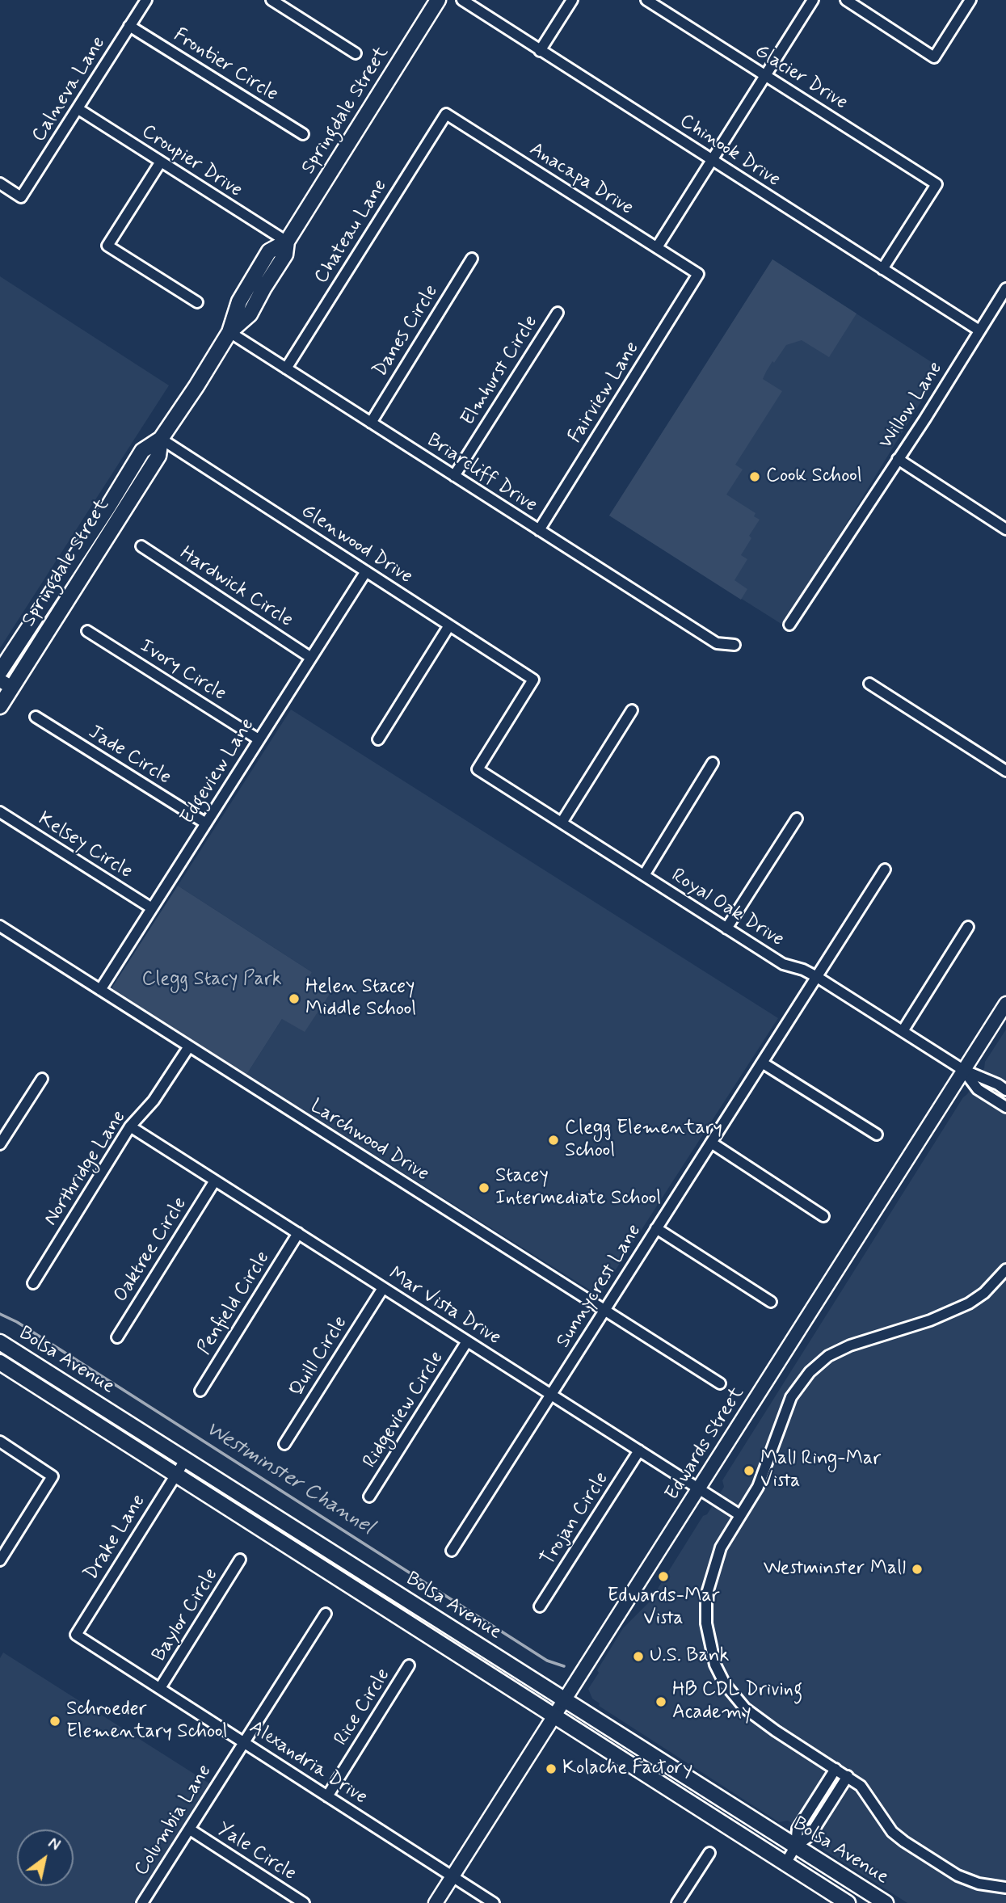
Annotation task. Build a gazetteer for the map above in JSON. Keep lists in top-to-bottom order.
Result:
{
  "streets": {
    "main road": ["Springdale Street", "Bolsa Avenue"],
    "street": [
      "Frontier Circle",
      "Glacier Drive",
      "Calneva Lane",
      "Chinook Drive",
      "Croupier Drive",
      "Anacapa Drive",
      "Chateau Lane",
      "Danes Circle",
      "Elmhurst Circle",
      "Fairview Lane",
      "Willow Lane",
      "Briarcliff Drive",
      "Glenwood Drive",
      "Hardwick Circle",
      "Ivory Circle",
      "Jade Circle",
      "Edgeview Lane",
      "Kelsey Circle",
      "Royal Oak Drive",
      "Larchwood Drive",
      "Northridge Lane",
      "Oaktree Circle",
      "Sunnycrest Lane",
      "Penfield Circle",
      "Mar Vista Drive",
      "Quill Circle",
      "Ridgeview Circle",
      "Edwards Street",
      "Trojan Circle",
      "Drake Lane",
      "Baylor Circle",
      "Rice Circle",
      "Alexandria Drive",
      "Columbia Lane",
      "Yale Circle"
    ]
  },
  "crossings": [
    ["Frontier Circle", "Calneva Lane"],
    ["Glacier Drive", "Chinook Drive"],
    ["Calneva Lane", "Croupier Drive"],
    ["Springdale Street", "Croupier Drive"],
    ["Springdale Street", "Briarcliff Drive"],
    ["Springdale Street", "Glenwood Drive"],
    ["Chinook Drive", "Willow Lane"],
    ["Anacapa Drive", "Chateau Lane"],
    ["Anacapa Drive", "Fairview Lane"],
    ["Chateau Lane", "Briarcliff Drive"],
    ["Danes Circle", "Briarcliff Drive"],
    ["Elmhurst Circle", "Briarcliff Drive"],
    ["Fairview Lane", "Briarcliff Drive"],
    ["Glenwood Drive", "Edgeview Lane"],
    ["Glenwood Drive", "Royal Oak Drive"],
    ["Hardwick Circle", "Edgeview Lane"],
    ["Ivory Circle", "Edgeview Lane"],
    ["Jade Circle", "Edgeview Lane"],
    ["Edgeview Lane", "Kelsey Circle"],
    ["Edgeview Lane", "Larchwood Drive"],
    ["Royal Oak Drive", "Sunnycrest Lane"],
    ["Royal Oak Drive", "Edwards Street"],
    ["Larchwood Drive", "Northridge Lane"],
    ["Larchwood Drive", "Sunnycrest Lane"],
    ["Northridge Lane", "Mar Vista Drive"],
    ["Oaktree Circle", "Mar Vista Drive"],
    ["Sunnycrest Lane", "Mar Vista Drive"],
    ["Penfield Circle", "Mar Vista Drive"],
    ["Mar Vista Drive", "Quill Circle"],
    ["Mar Vista Drive", "Ridgeview Circle"],
    ["Mar Vista Drive", "Edwards Street"],
    ["Mar Vista Drive", "Trojan Circle"],
    ["Bolsa Avenue", "Edwards Street"],
    ["Bolsa Avenue", "Drake Lane"],
    ["Edwards Street", "Alexandria Drive"],
    ["Drake Lane", "Alexandria Drive"],
    ["Baylor Circle", "Alexandria Drive"],
    ["Rice Circle", "Alexandria Drive"],
    ["Alexandria Drive", "Columbia Lane"],
    ["Columbia Lane", "Yale Circle"]
  ],
  "water": ["Westminster Channel"],
  "parks": ["Clegg Stacy Park"],
  "places": [
    "Cook School",
    "Helen Stacey Middle School",
    "Clegg Elementary School",
    "Stacey Intermediate School",
    "Mall Ring-Mar Vista",
    "Westminster Mall",
    "Edwards-Mar Vista",
    "U.S. Bank",
    "HB CDL Driving Academy",
    "Schroeder Elementary School",
    "Kolache Factory"
  ],
  "north": "top right"
}
